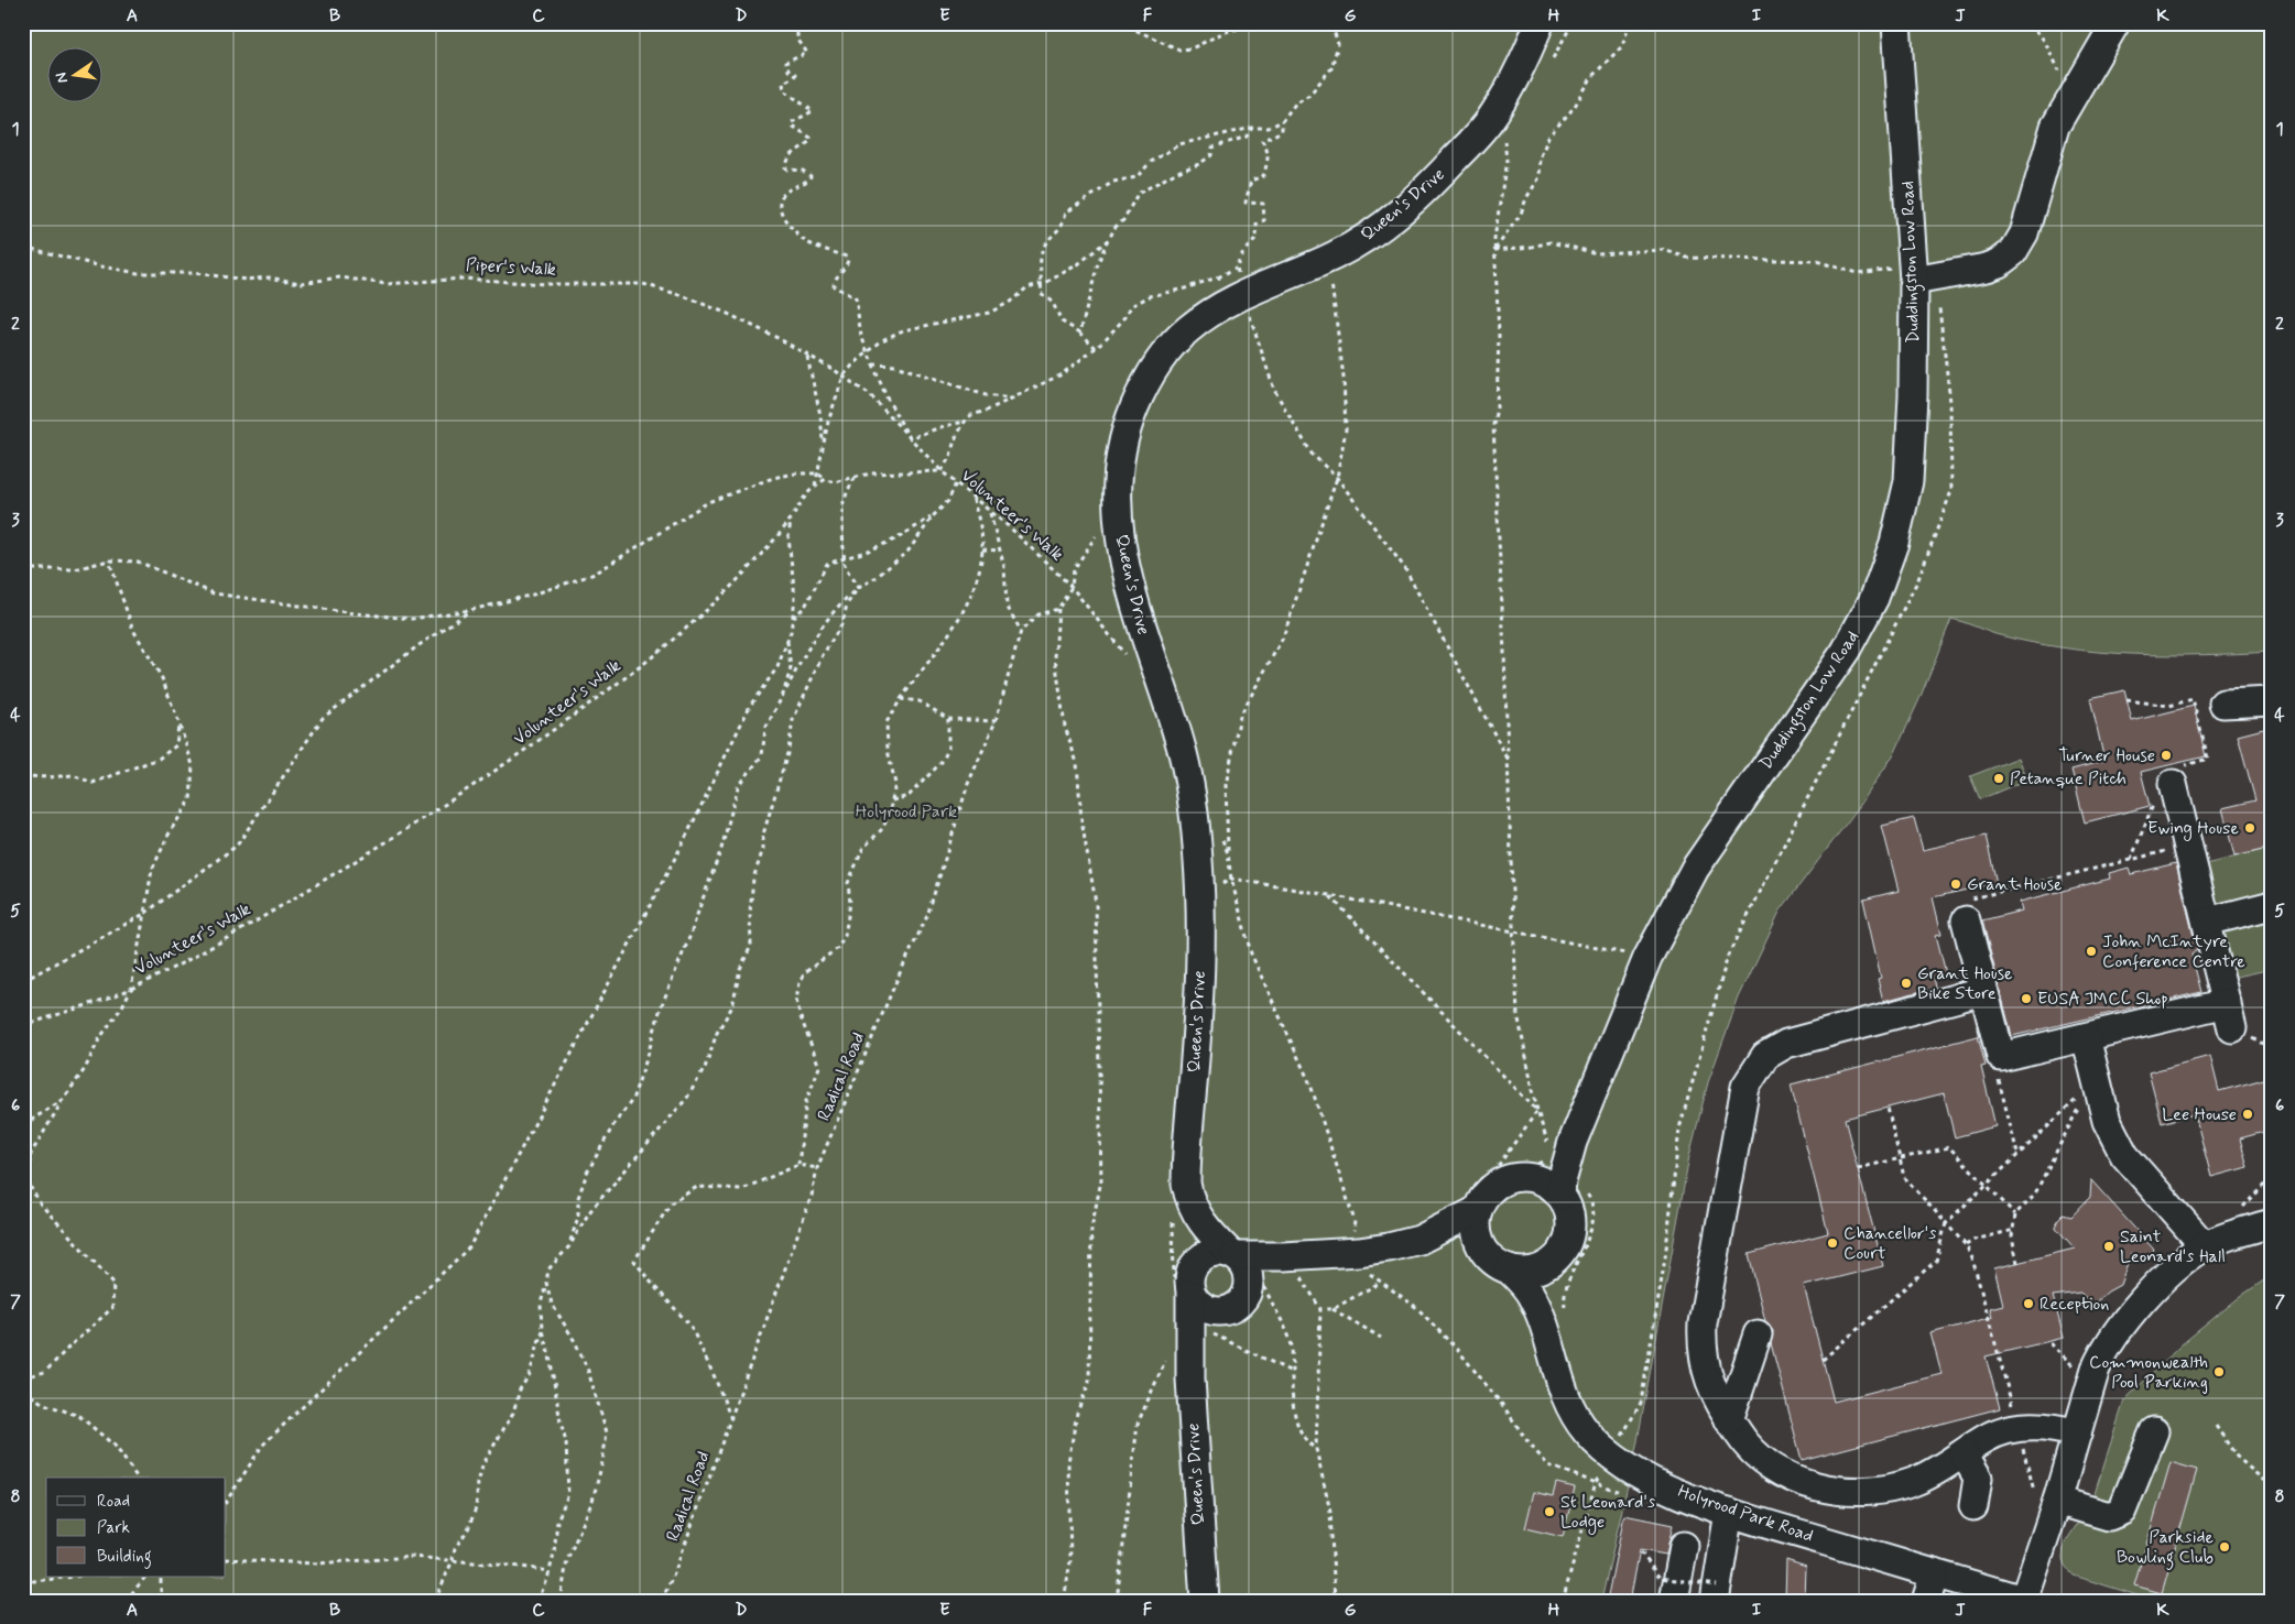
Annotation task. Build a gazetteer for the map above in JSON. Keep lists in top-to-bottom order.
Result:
{
  "streets": {
    "street": ["Queen's Drive", "Duddingston Low Road", "Holyrood Park Road"],
    "path": ["Piper's Walk", "Volunteer's Walk", "Radical Road"]
  },
  "crossings": [
    ["Queen's Drive", "Holyrood Park Road"],
    ["Piper's Walk", "Volunteer's Walk"]
  ],
  "parks": ["Holyrood Park"],
  "places": [
    "Turner House",
    "Petanque Pitch",
    "Ewing House",
    "Grant House",
    "John McIntyre Conference Centre",
    "Grant House Bike Store",
    "EUSA JMCC Shop",
    "Lee House",
    "Chancellor's Court",
    "Saint Leonard's Hall",
    "Reception",
    "Commonwealth Pool Parking",
    "St Leonard's Lodge",
    "Parkside Bowling Club"
  ],
  "legend": ["Road", "Park", "Building"],
  "north": "left",
  "grid": {
    "columns": [
      "A",
      "B",
      "C",
      "D",
      "E",
      "F",
      "G",
      "H",
      "I",
      "J",
      "K"
    ],
    "rows": [
      "1",
      "2",
      "3",
      "4",
      "5",
      "6",
      "7",
      "8"
    ]
  }
}
